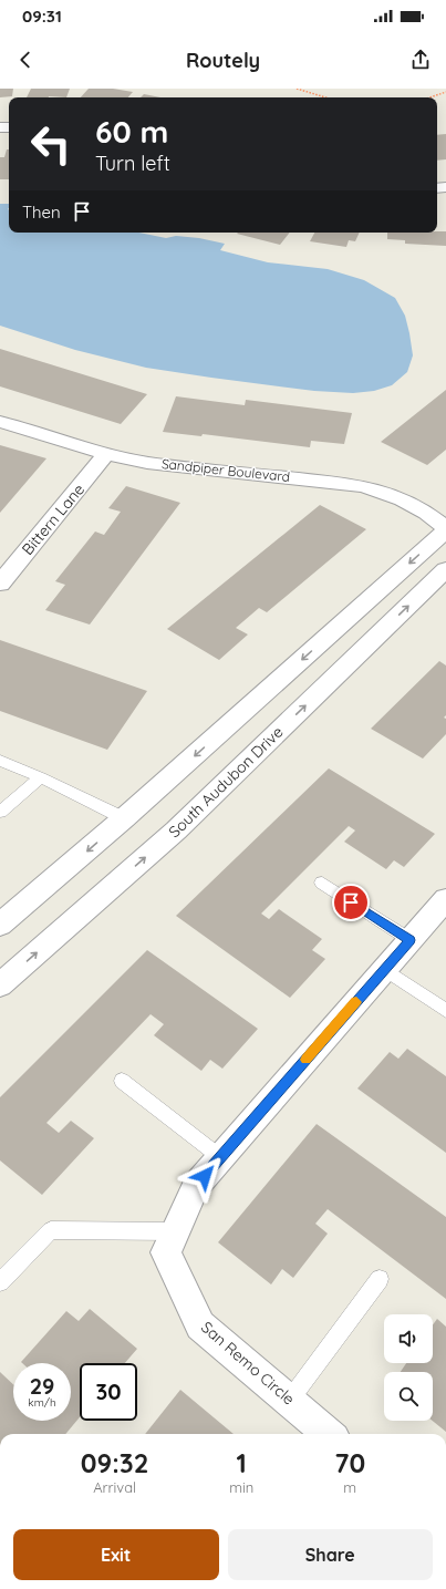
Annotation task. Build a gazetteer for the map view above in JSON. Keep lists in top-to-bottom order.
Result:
{
  "streets": {
    "street": [
      "Sandpiper Boulevard",
      "Bittern Lane",
      "South Audubon Drive",
      "San Remo Circle"
    ]
  },
  "crossings": [
    ["Sandpiper Boulevard", "Bittern Lane"]
  ],
  "page": {
    "status": "09:31",
    "header": "Routely",
    "turn": ["60 m", "Turn left"],
    "then": "Then",
    "speed": "29 km/h",
    "limit": "30",
    "eta": [
      "09:32",
      "Arrival",
      "1",
      "min",
      "70",
      "m"
    ],
    "buttons": ["Exit", "Share"]
  }
}
